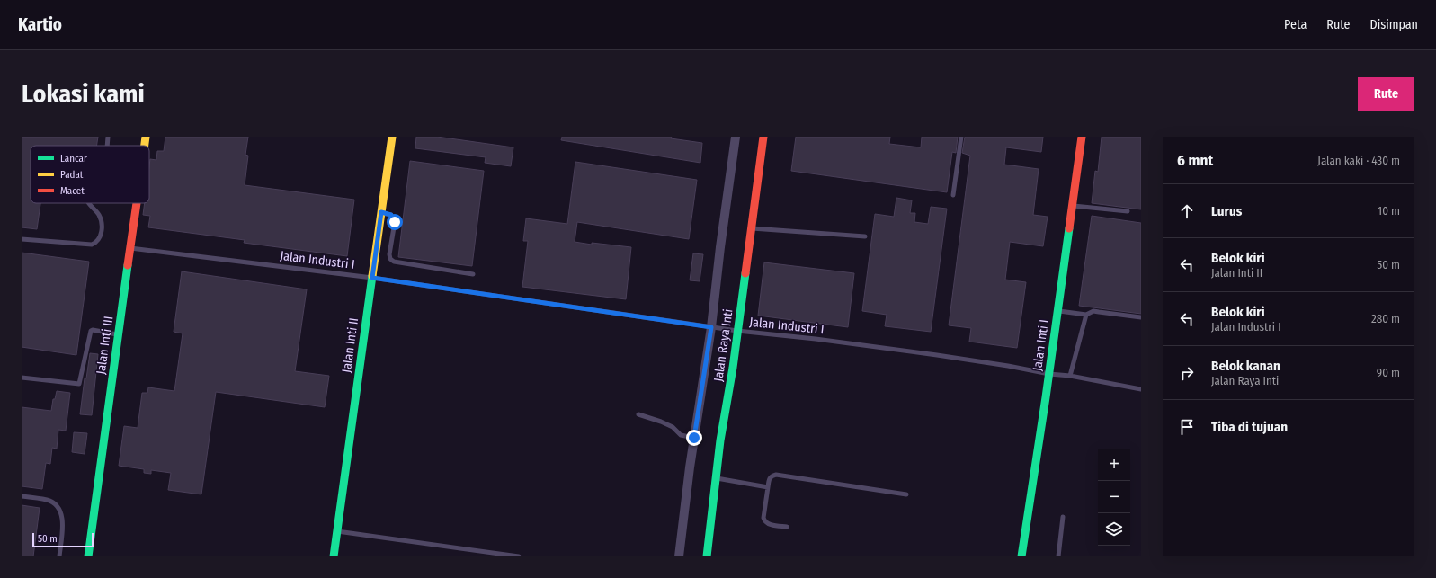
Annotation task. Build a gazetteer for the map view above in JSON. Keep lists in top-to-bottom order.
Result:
{
  "streets": {
    "street": [
      "Jalan Inti III",
      "Jalan Inti II",
      "Jalan Raya Inti",
      "Jalan Inti I"
    ],
    "lane": ["Jalan Industri I"]
  },
  "crossings": [
    ["Jalan Industri I", "Jalan Inti III"],
    ["Jalan Industri I", "Jalan Inti II"],
    ["Jalan Industri I", "Jalan Raya Inti"],
    ["Jalan Industri I", "Jalan Inti I"]
  ],
  "legend": ["Lancar", "Padat", "Macet"],
  "scale_bar": "50 m",
  "page": {
    "header": "Kartio",
    "nav": ["Peta", "Rute", "Disimpan"],
    "buttons": "Rute",
    "title": "Lokasi kami",
    "heading": ["6 mnt", "Jalan kaki · 430 m"],
    "list": [
      ["Lurus", "10 m"],
      ["Belok kiri", "Jalan Inti II", "50 m"],
      ["Belok kiri", "Jalan Industri I", "280 m"],
      ["Belok kanan", "Jalan Raya Inti", "90 m"],
      "Tiba di tujuan"
    ],
    "map_buttons": ["+", "−"],
    "scale": "50 m"
  }
}
